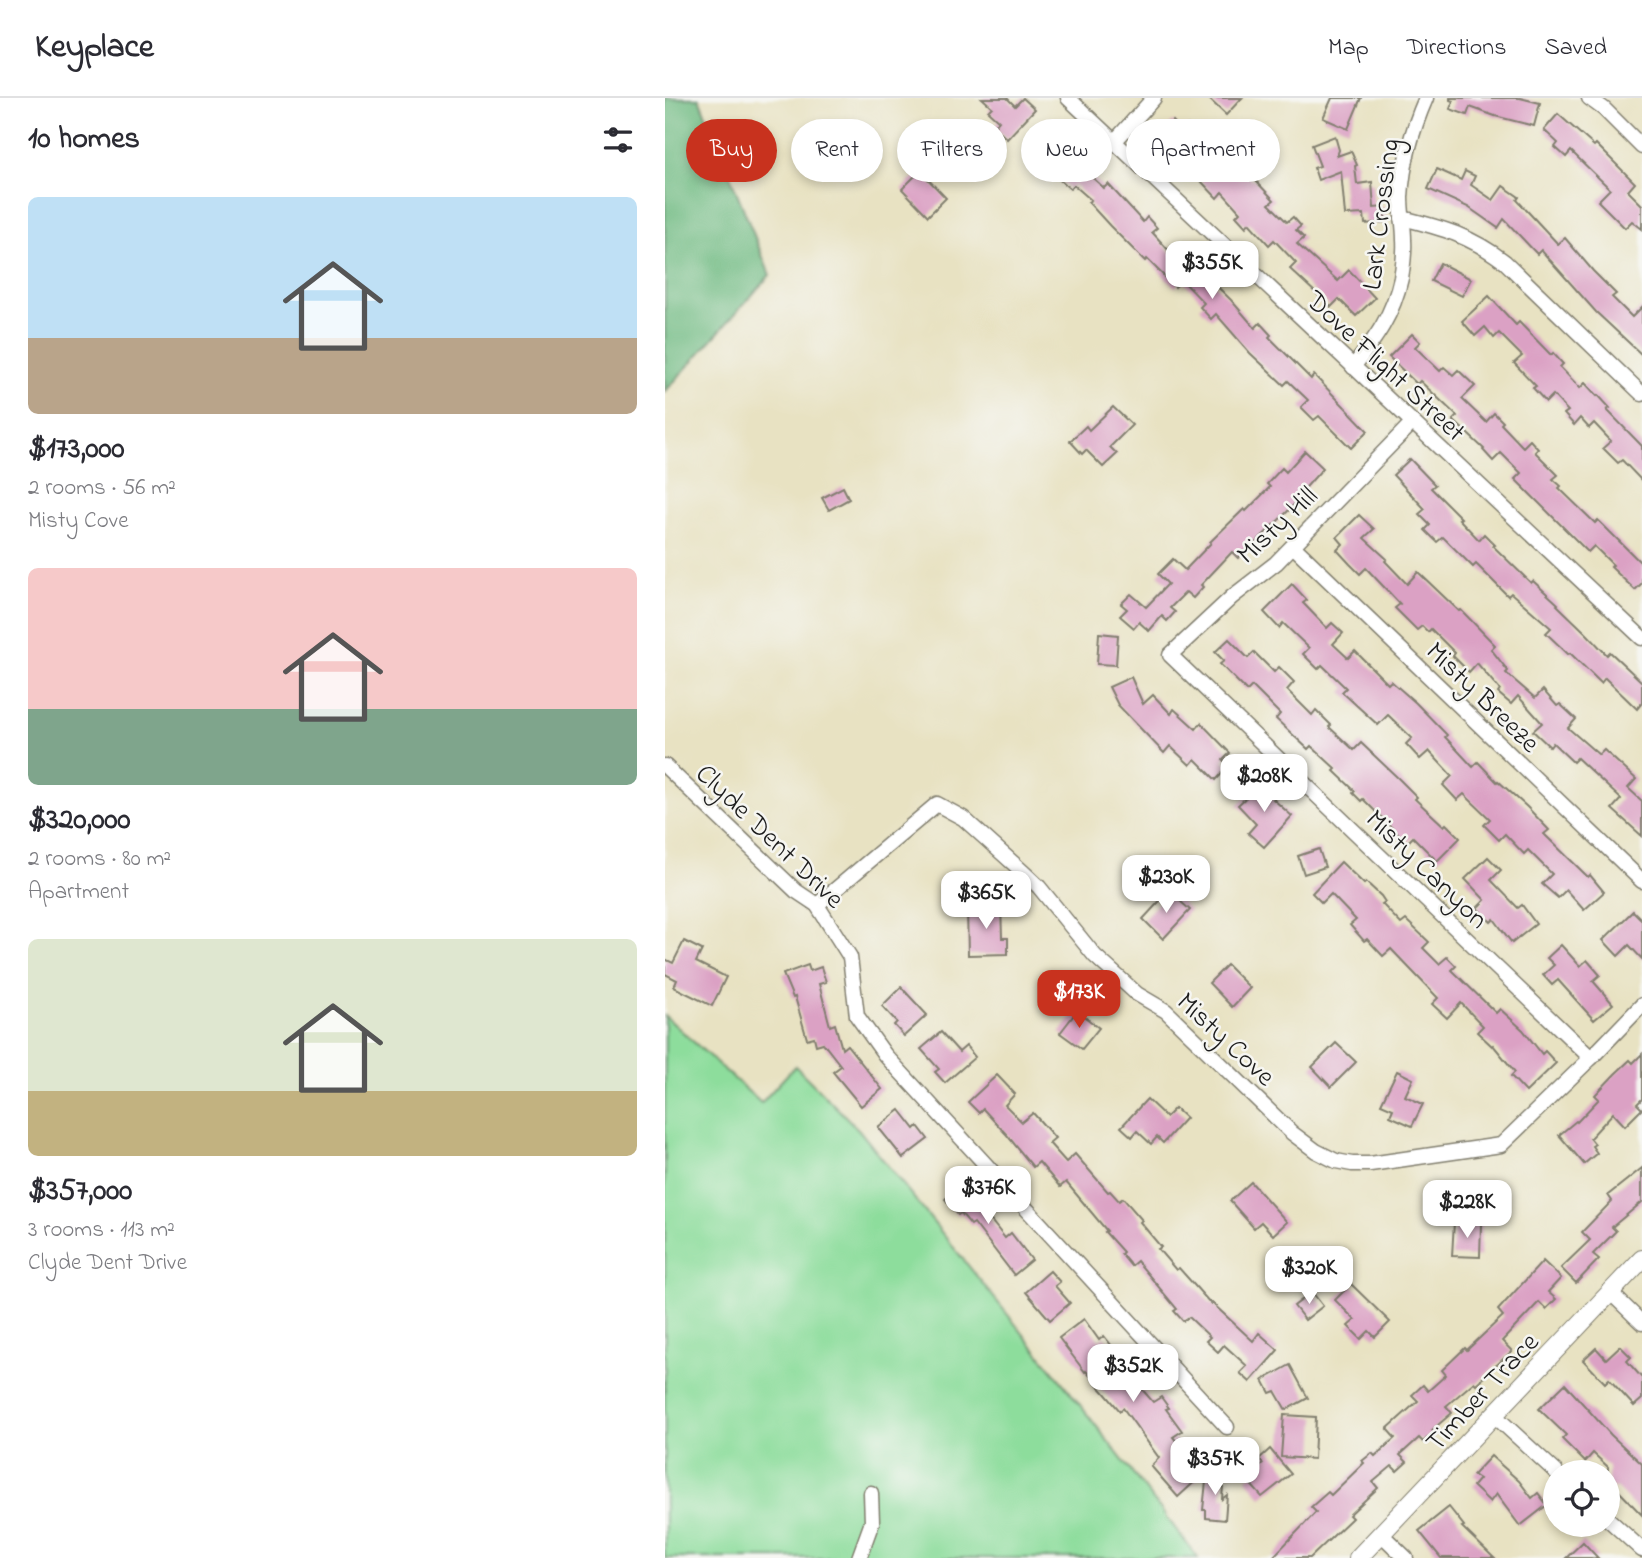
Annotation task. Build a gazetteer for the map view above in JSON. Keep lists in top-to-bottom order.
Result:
{
  "streets": {
    "street": [
      "Lark Crossing",
      "Dove Flight Street",
      "Misty Hill",
      "Misty Breeze",
      "Clyde Dent Drive",
      "Misty Canyon",
      "Misty Cove",
      "Timber Trace"
    ]
  },
  "crossings": [
    ["Lark Crossing", "Dove Flight Street"],
    ["Dove Flight Street", "Misty Hill"],
    ["Misty Hill", "Misty Breeze"],
    ["Misty Hill", "Misty Canyon"],
    ["Clyde Dent Drive", "Misty Cove"],
    ["Misty Canyon", "Misty Cove"]
  ],
  "page": {
    "header": "Keyplace",
    "nav": ["Map", "Directions", "Saved"],
    "heading": "10 homes",
    "chip": [
      "Buy",
      "Rent",
      "Filters",
      "New",
      "Apartment"
    ],
    "list": [
      {
        "name": "$173,000",
        "note": "2 rooms · 56 m² · Misty Cove"
      },
      {
        "name": "$320,000",
        "note": "2 rooms · 80 m² · Apartment"
      },
      {
        "name": "$357,000",
        "note": "3 rooms · 113 m² · Clyde Dent Drive"
      }
    ],
    "price": [
      "$355K",
      "$208K",
      "$230K",
      "$365K",
      "$173K",
      "$376K",
      "$228K",
      "$320K",
      "$352K",
      "$357K"
    ]
  }
}
